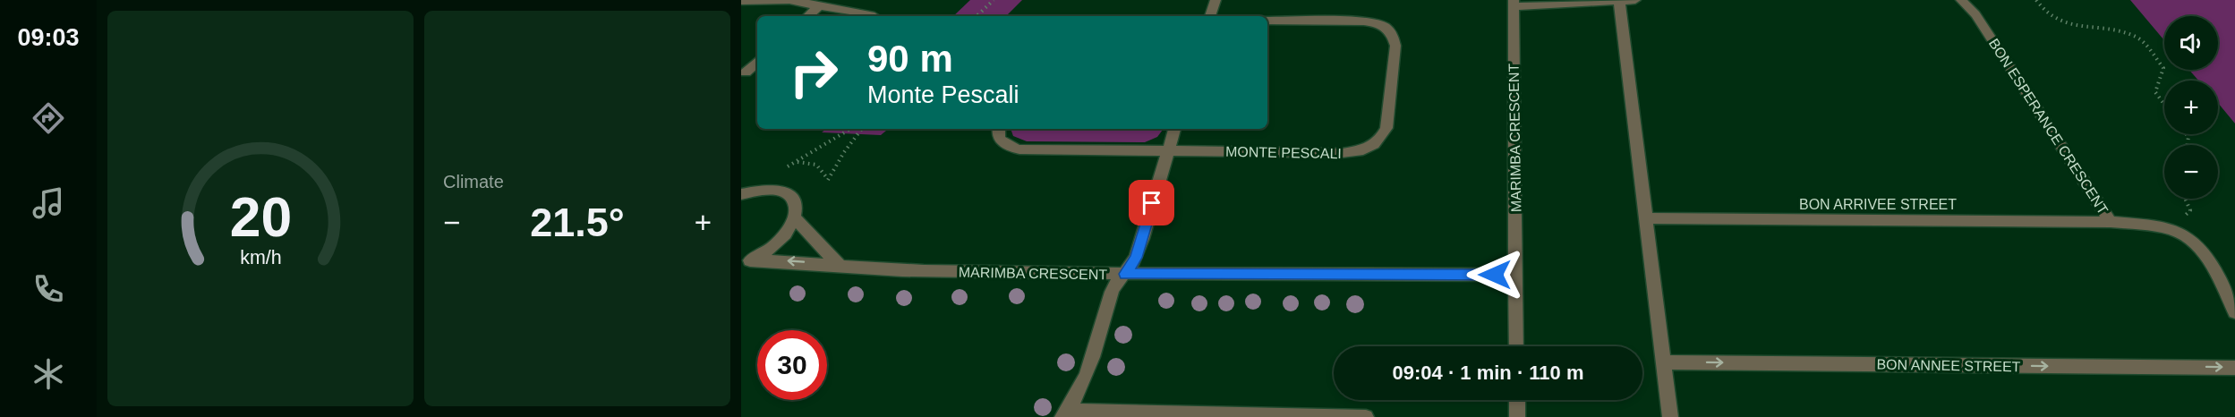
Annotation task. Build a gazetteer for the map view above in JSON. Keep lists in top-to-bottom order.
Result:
{
  "streets": {
    "street": [
      "BON ESPERANCE CRESCENT",
      "MARIMBA CRESCENT",
      "MONTE PESCALI",
      "BON ARRIVEE STREET",
      "BON ANNEE STREET"
    ]
  },
  "crossings": [
    ["BON ESPERANCE CRESCENT", "BON ARRIVEE STREET"]
  ],
  "one_way": ["BON ANNEE STREET"],
  "page": {
    "tabs": "09:03",
    "tile": "Climate",
    "map_buttons": ["+", "−"],
    "turn": ["90 m", "Monte Pescali"],
    "heat": ["−", "21.5°", "+"],
    "limit": "30",
    "trip": "09:04 · 1 min · 110 m",
    "gauge": ["20", "km/h"]
  }
}
